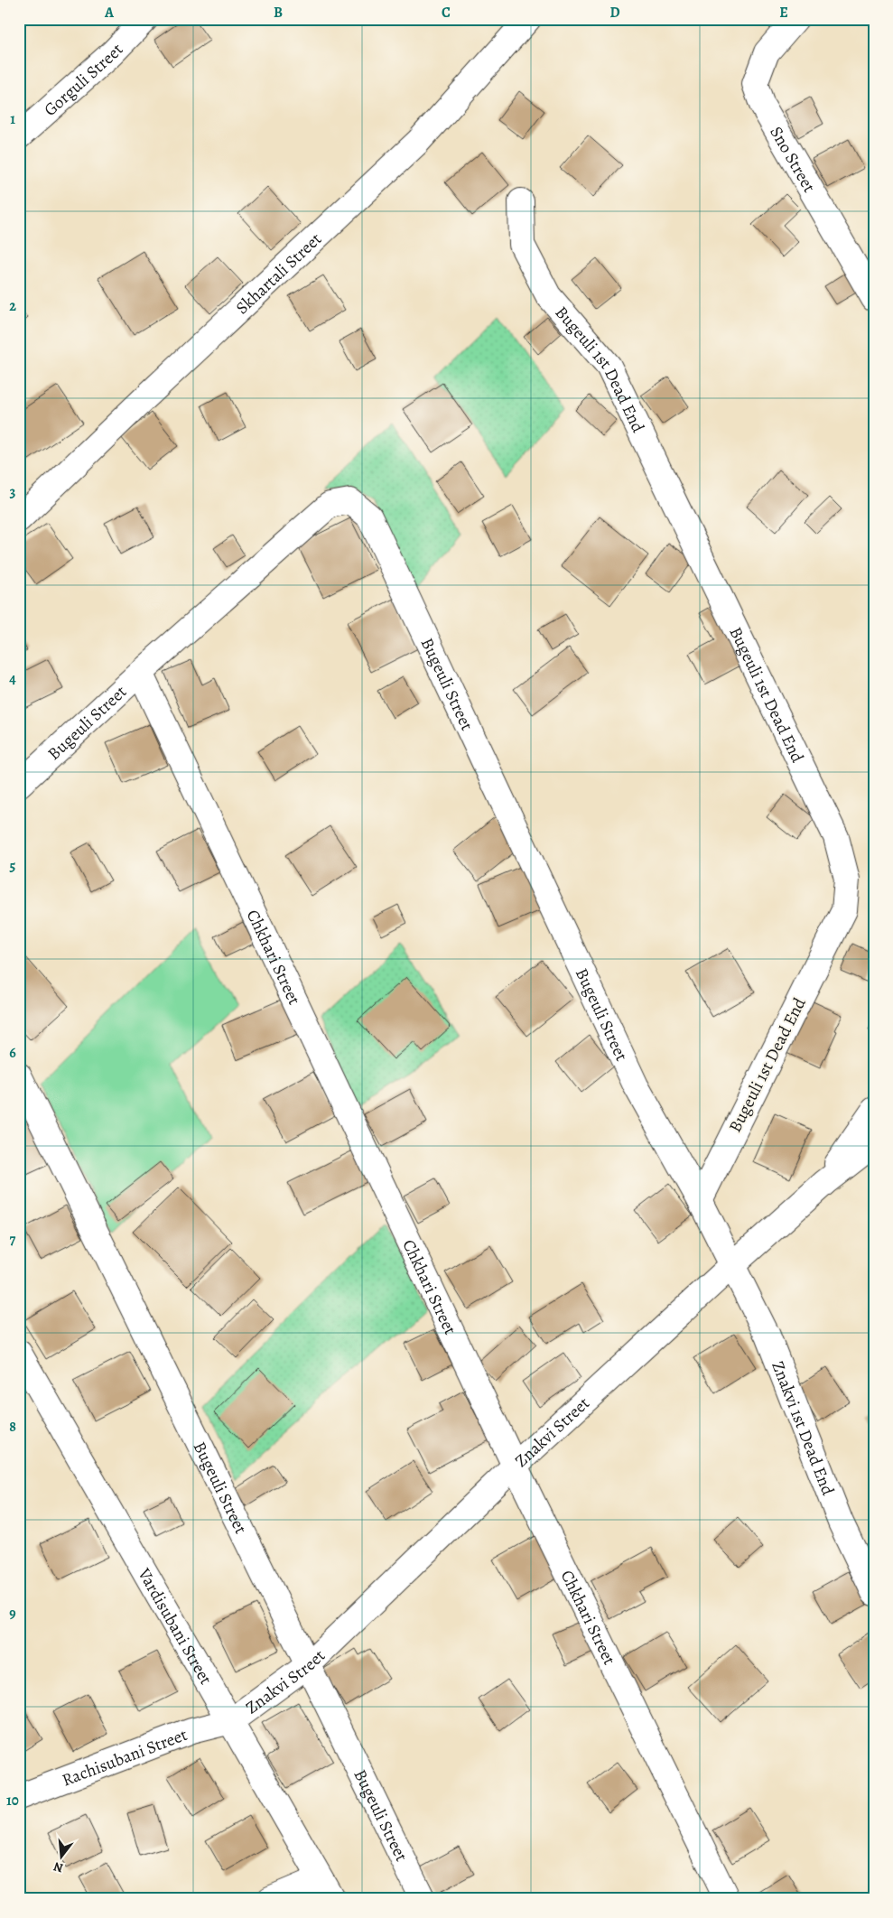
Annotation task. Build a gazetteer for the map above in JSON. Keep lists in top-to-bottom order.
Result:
{
  "streets": {
    "street": [
      "Gorguli Street",
      "Sno Street",
      "Skhartali Street",
      "Bugeuli 1st Dead End",
      "Bugeuli Street",
      "Chkhari Street",
      "Znakvi 1st Dead End",
      "Znakvi Street",
      "Vardisubani Street",
      "Rachisubani Street"
    ]
  },
  "crossings": [
    ["Bugeuli 1st Dead End", "Bugeuli Street"],
    ["Bugeuli Street", "Chkhari Street"],
    ["Bugeuli Street", "Znakvi 1st Dead End"],
    ["Bugeuli Street", "Znakvi Street"],
    ["Chkhari Street", "Znakvi Street"],
    ["Znakvi 1st Dead End", "Znakvi Street"],
    ["Znakvi Street", "Vardisubani Street"],
    ["Znakvi Street", "Rachisubani Street"],
    ["Vardisubani Street", "Rachisubani Street"]
  ],
  "north": "bottom",
  "grid": {
    "columns": [
      "A",
      "B",
      "C",
      "D",
      "E"
    ],
    "rows": [
      "1",
      "2",
      "3",
      "4",
      "5",
      "6",
      "7",
      "8",
      "9",
      "10"
    ]
  }
}
